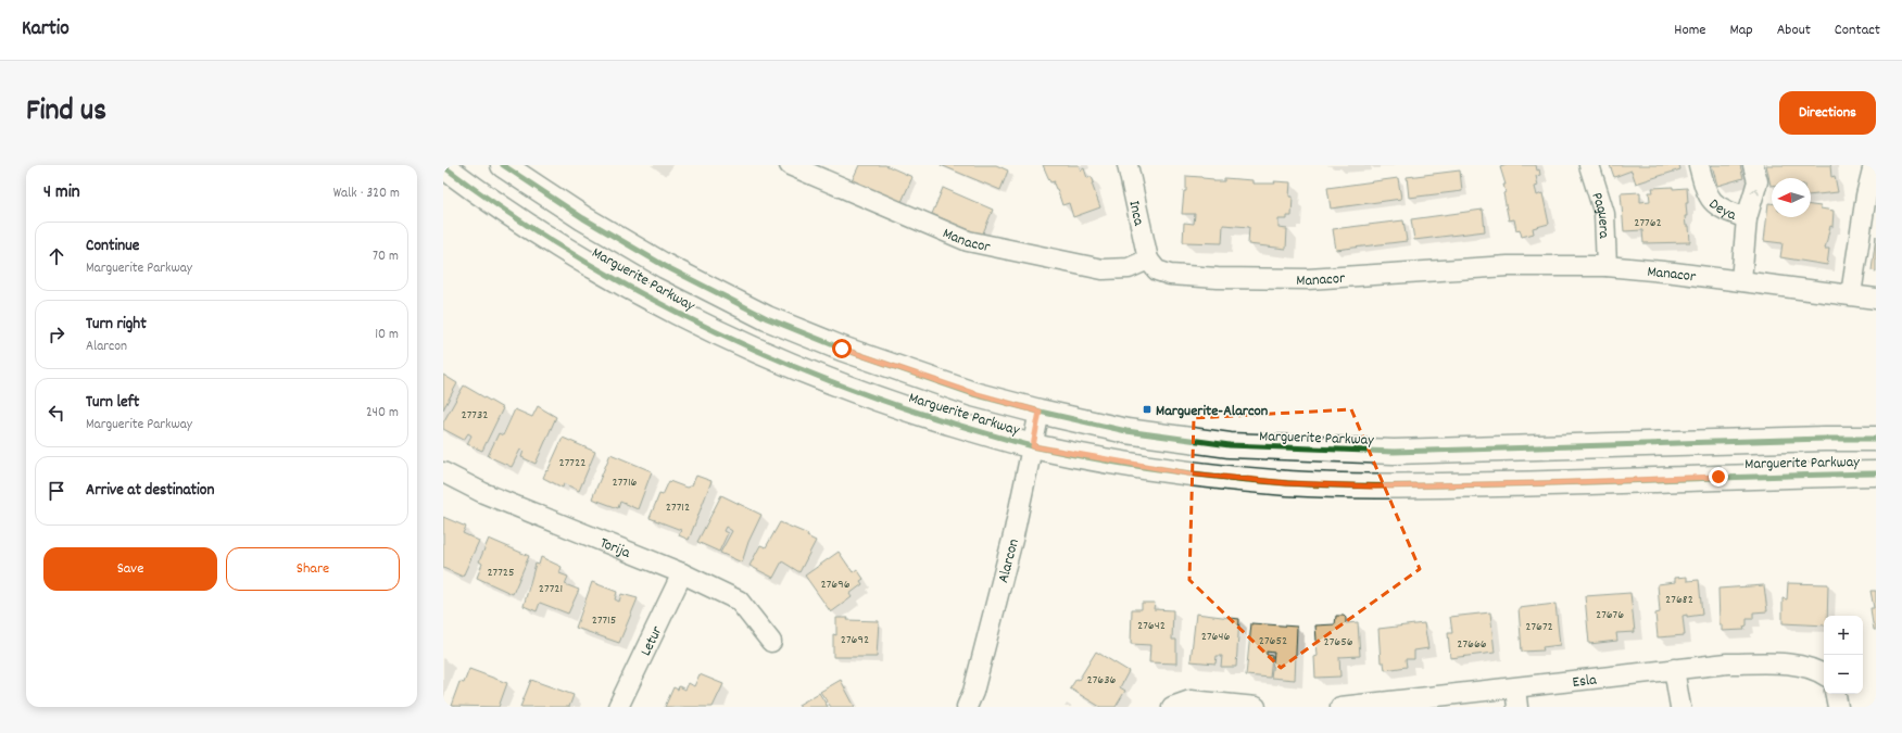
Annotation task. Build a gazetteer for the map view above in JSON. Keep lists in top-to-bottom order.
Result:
{
  "streets": {
    "main road": ["Marguerite Parkway"],
    "street": [
      "Deya",
      "Inca",
      "Paguera",
      "Manacor",
      "Torija",
      "Alarcon",
      "Letur",
      "Esla"
    ]
  },
  "crossings": [
    ["Deya", "Manacor"],
    ["Inca", "Manacor"],
    ["Paguera", "Manacor"],
    ["Marguerite Parkway", "Alarcon"],
    ["Torija", "Letur"]
  ],
  "places": {
    "transit": ["Marguerite-Alarcon"]
  },
  "house_numbers": [
    "27762",
    "27732",
    "27722",
    "27716",
    "27712",
    "27725",
    "27696",
    "27721",
    "27682",
    "27676",
    "27715",
    "27642",
    "27672",
    "27646",
    "27692",
    "27652",
    "27656",
    "27666",
    "27636"
  ],
  "north": "left",
  "page": {
    "header": "Kartio",
    "nav": [
      "Home",
      "Map",
      "About",
      "Contact"
    ],
    "title": "Find us",
    "buttons": [
      "Directions",
      ["Save", "Share"]
    ],
    "heading": ["4 min", "Walk · 320 m"],
    "list": [
      ["Continue", "Marguerite Parkway", "70 m"],
      ["Turn right", "Alarcon", "10 m"],
      ["Turn left", "Marguerite Parkway", "240 m"],
      "Arrive at destination"
    ],
    "map_buttons": ["+", "−"]
  }
}
